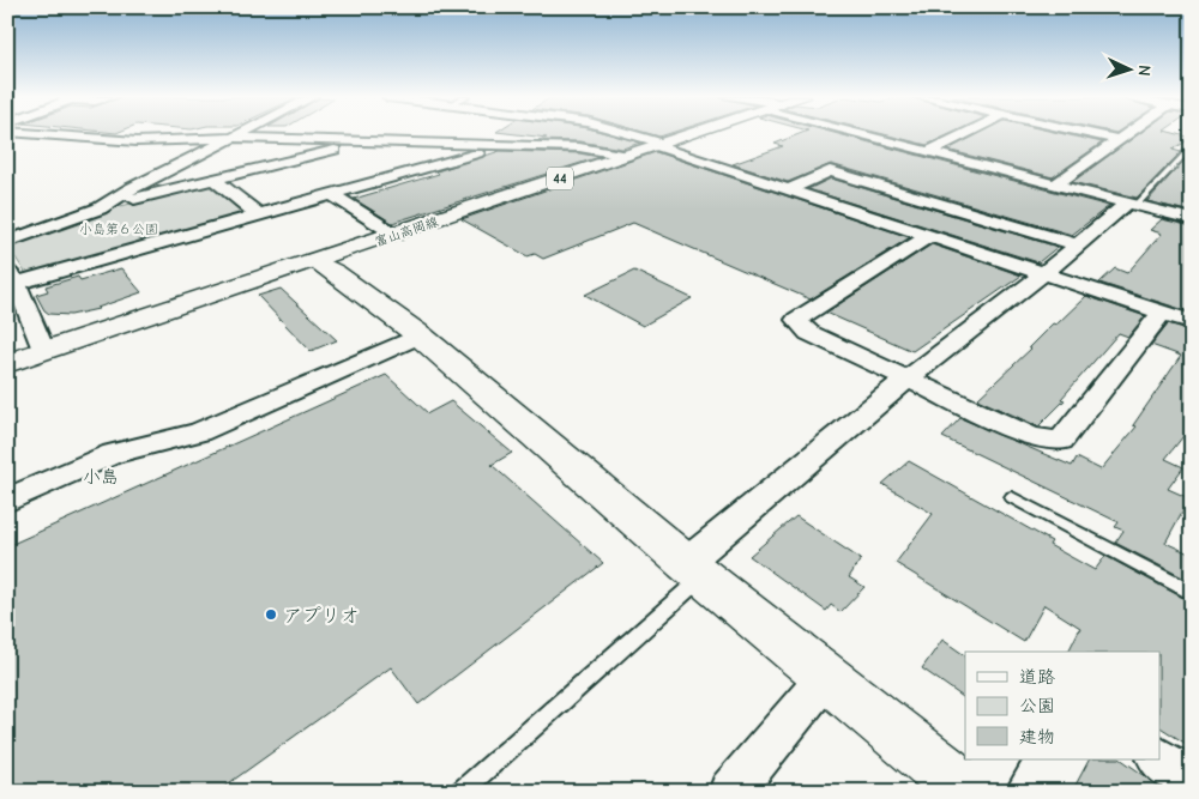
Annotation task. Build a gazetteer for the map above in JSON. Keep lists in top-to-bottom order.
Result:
{
  "streets": {
    "main road": ["44", "富山高岡線"]
  },
  "districts": ["小島"],
  "parks": ["小島第６公園"],
  "places": ["アプリオ"],
  "legend": ["道路", "公園", "建物"],
  "north": "right"
}
